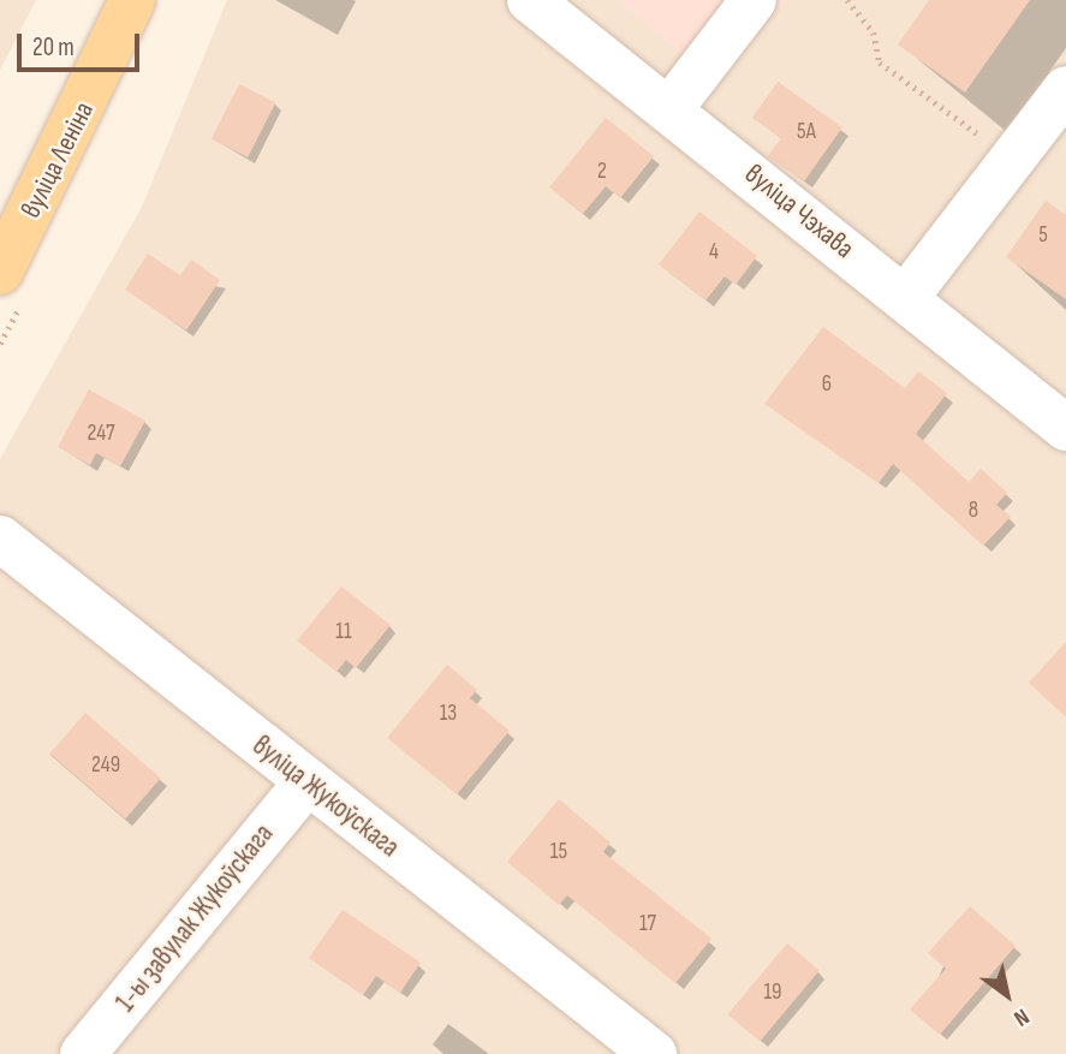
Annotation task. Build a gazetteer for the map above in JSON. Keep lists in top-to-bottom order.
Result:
{
  "streets": {
    "main road": ["вуліца Леніна"],
    "street": ["вуліца Чэхава", "вуліца Жукоўскага", "1-ы завулак Жукоўскага"]
  },
  "crossings": [
    ["вуліца Жукоўскага", "1-ы завулак Жукоўскага"]
  ],
  "house_numbers": [
    "5А",
    "2",
    "5",
    "4",
    "6",
    "247",
    "8",
    "11",
    "13",
    "249",
    "15",
    "17",
    "19"
  ],
  "scale_bar": "20 m",
  "north": "bottom right"
}
